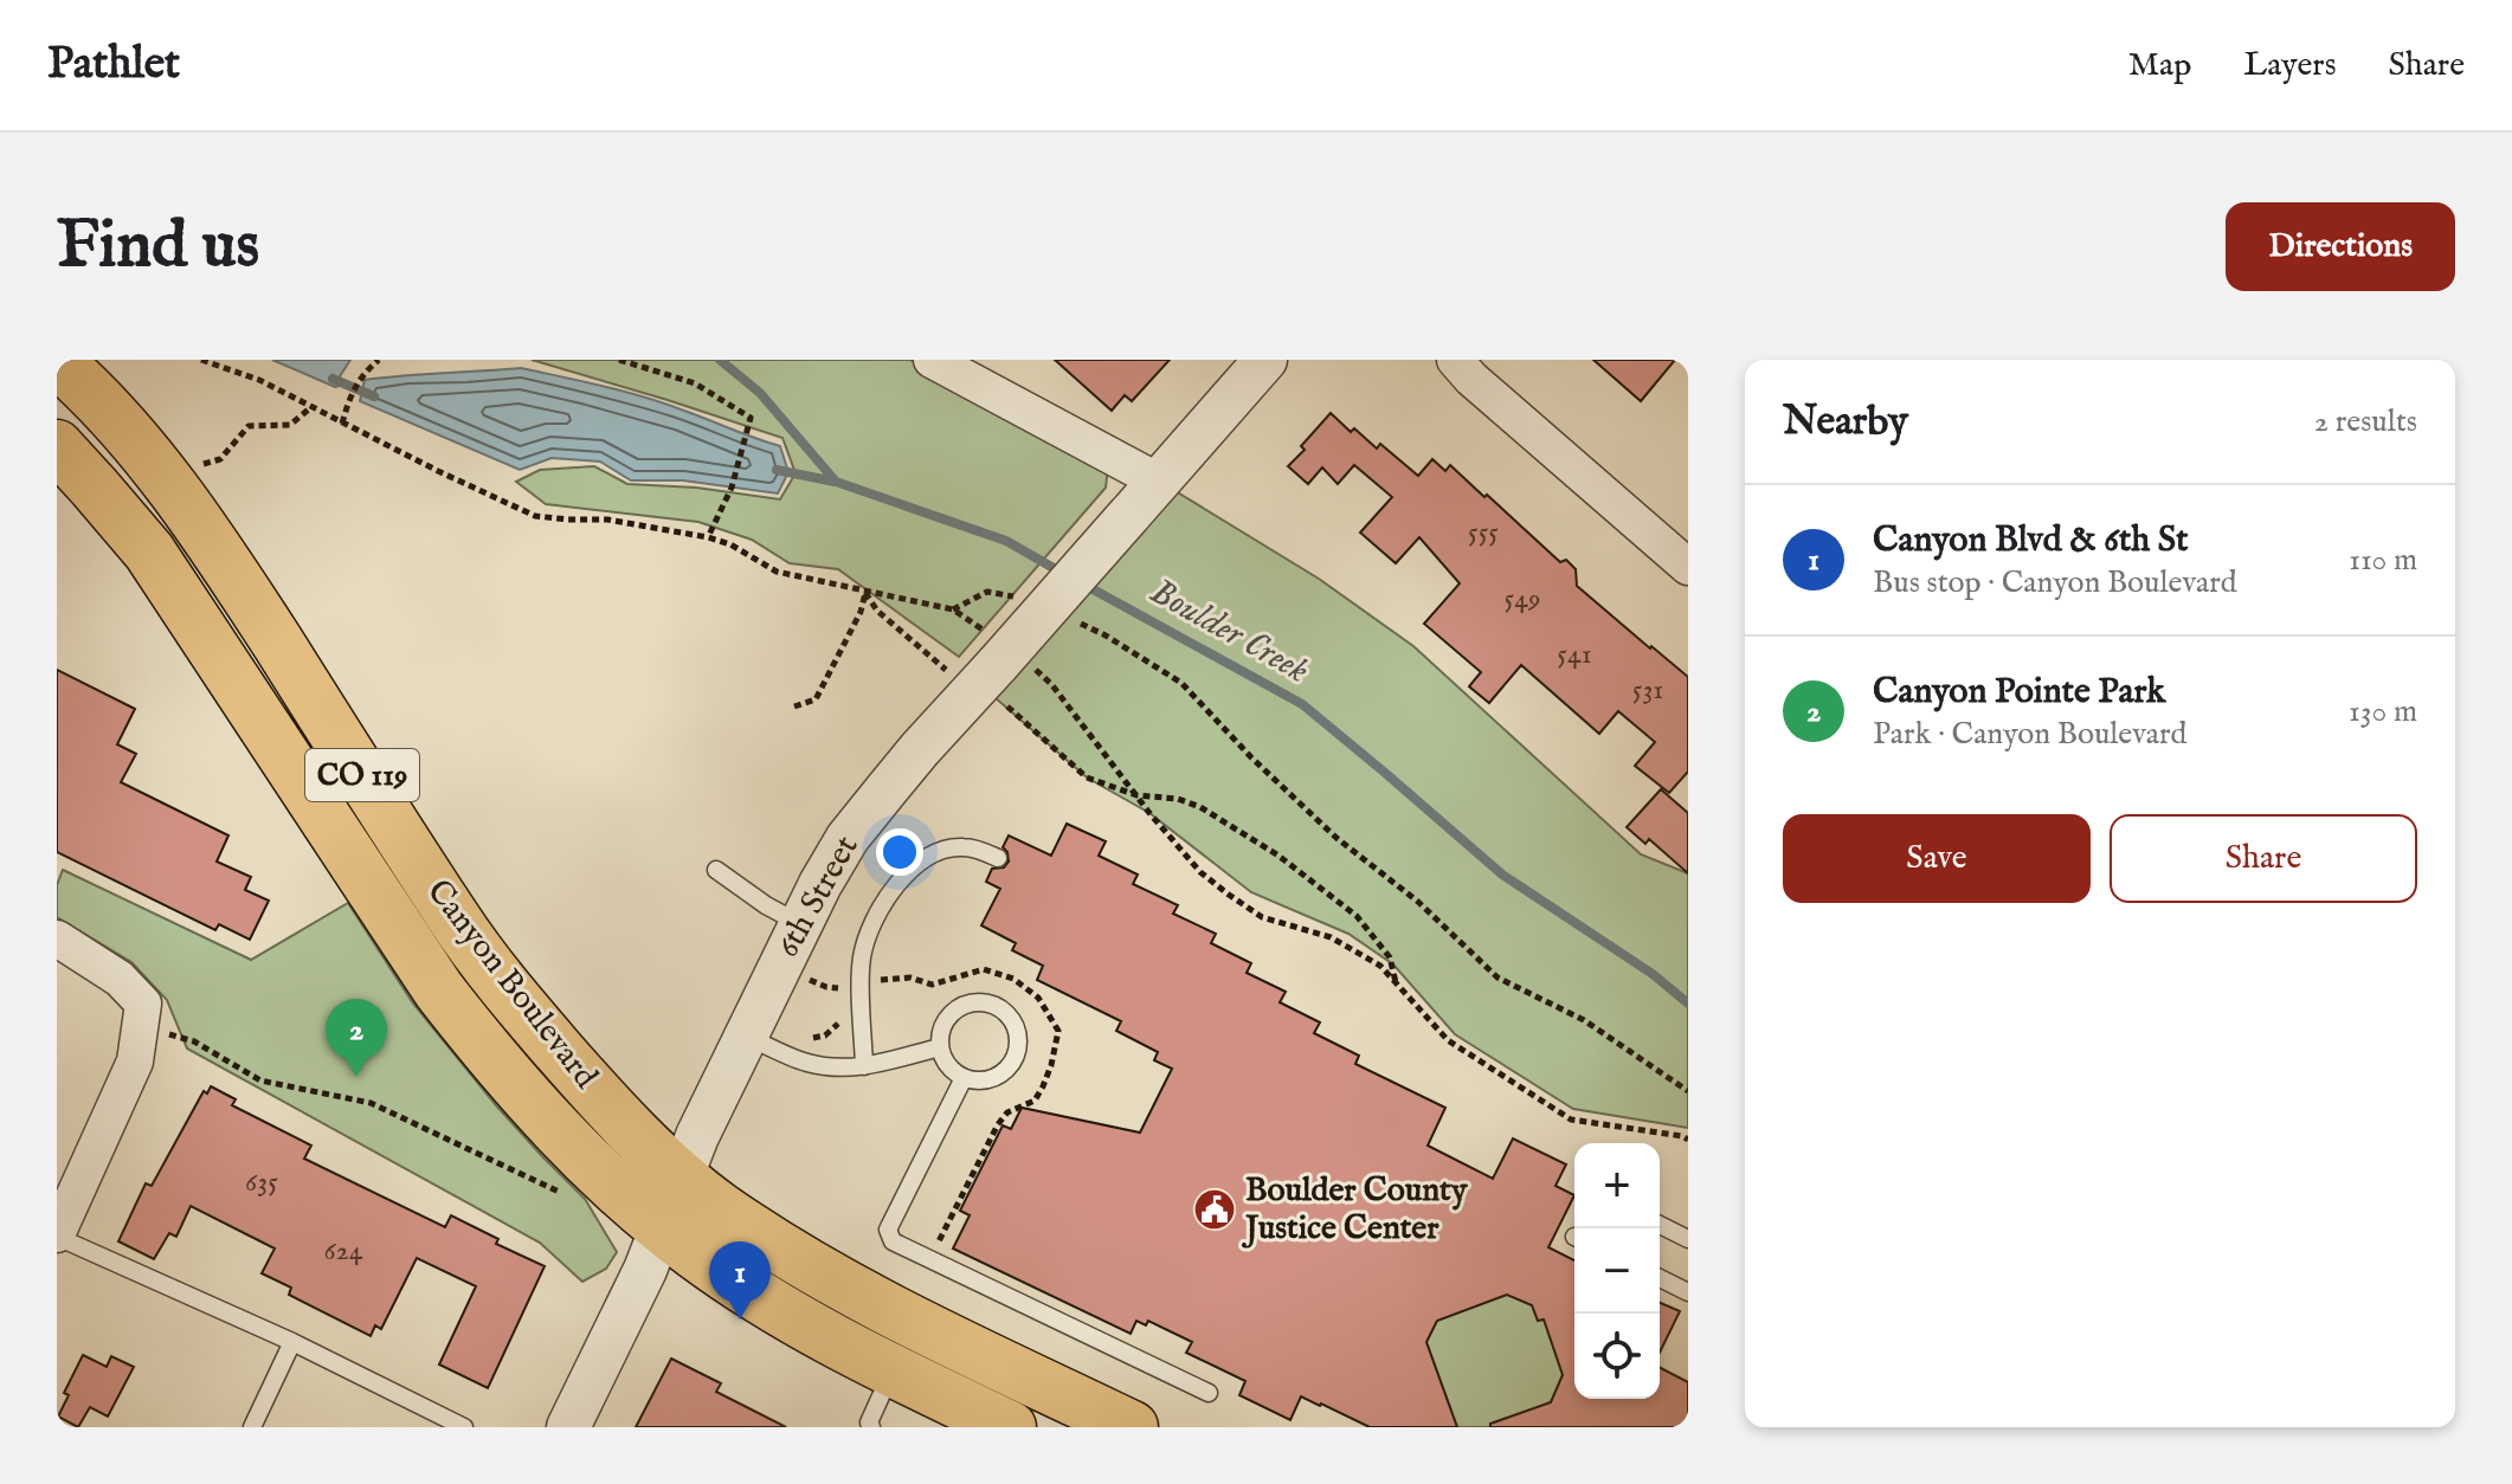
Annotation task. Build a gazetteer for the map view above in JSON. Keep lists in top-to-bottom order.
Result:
{
  "streets": {
    "main road": ["CO 119", "Canyon Boulevard"],
    "street": ["6th Street"]
  },
  "crossings": [
    ["6th Street", "Canyon Boulevard"]
  ],
  "water": ["Boulder Creek"],
  "places": {
    "public building": ["Boulder County Justice Center"]
  },
  "house_numbers": [
    "555",
    "549",
    "541",
    "531",
    "635",
    "624"
  ],
  "page": {
    "header": "Pathlet",
    "nav": ["Map", "Layers", "Share"],
    "buttons": [
      "Directions",
      ["Save", "Share"]
    ],
    "title": "Find us",
    "heading": ["Nearby", "2 results"],
    "list": [
      {
        "mark": "1",
        "name": "Canyon Blvd & 6th St",
        "note": "Bus stop · Canyon Boulevard",
        "value": "110 m"
      },
      {
        "mark": "2",
        "name": "Canyon Pointe Park",
        "note": "Park · Canyon Boulevard",
        "value": "130 m"
      }
    ],
    "pins": ["2", "1"],
    "map_buttons": ["+", "−"]
  }
}
